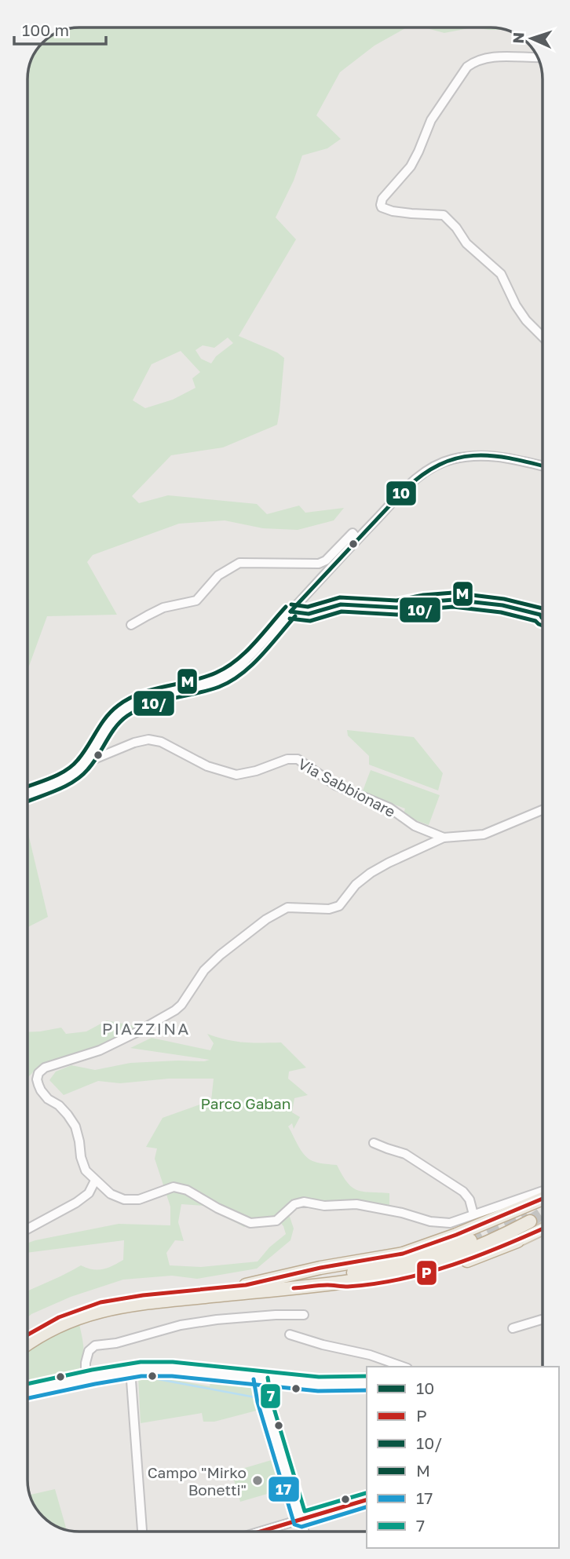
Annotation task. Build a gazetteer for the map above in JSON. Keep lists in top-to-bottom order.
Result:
{
  "streets": {
    "street": ["Via Sabbionare"]
  },
  "districts": ["PIAZZINA"],
  "parks": ["Parco Gaban"],
  "places": ["Campo \"Mirko Bonetti\""],
  "lines": [
    "transit line 10",
    "transit line M",
    "transit line 10/",
    "transit line P",
    "transit line 7",
    "transit line 17"
  ],
  "legend": [
    "10",
    "P",
    "10/",
    "M",
    "17",
    "7"
  ],
  "scale_bar": "100 m",
  "north": "left"
}
